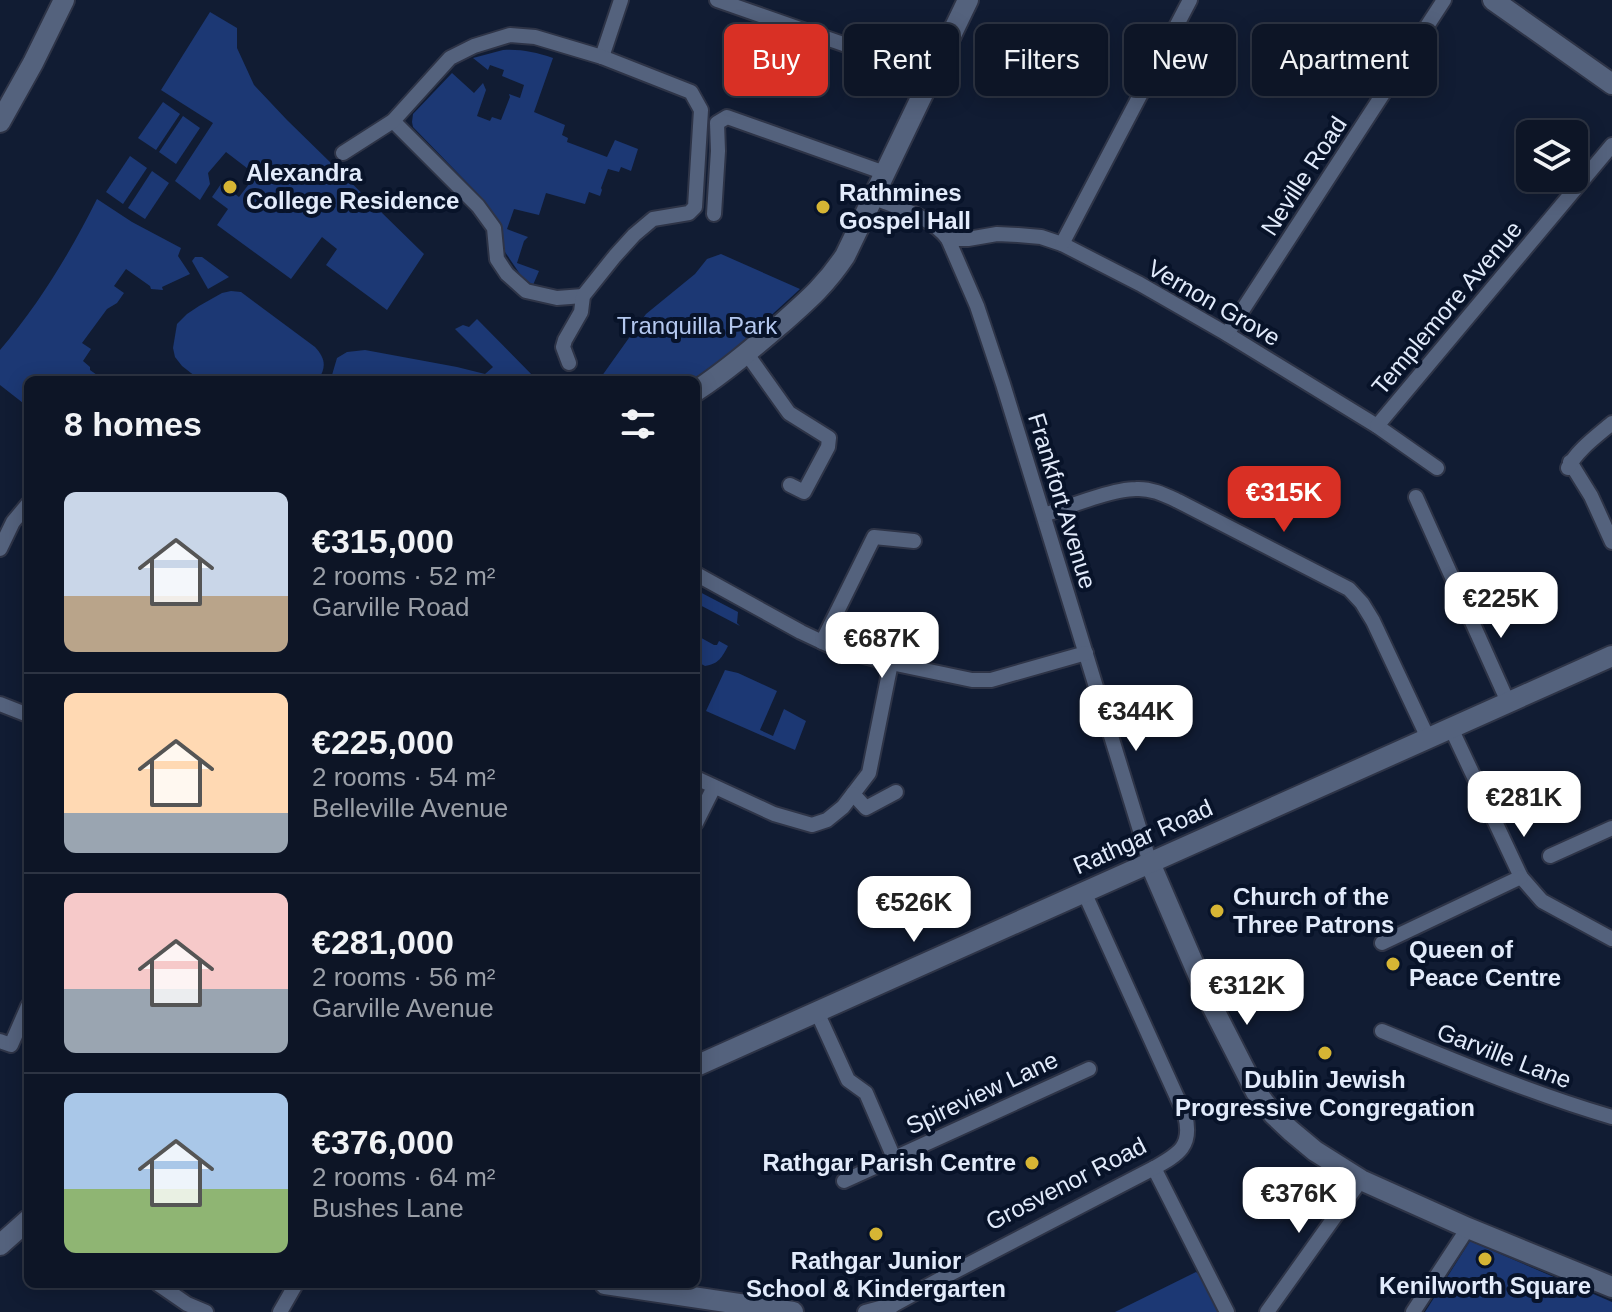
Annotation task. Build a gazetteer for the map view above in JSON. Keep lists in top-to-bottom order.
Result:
{
  "streets": {
    "main road": ["Rathgar Road"],
    "street": [
      "Neville Road",
      "Vernon Grove",
      "Templemore Avenue",
      "Frankfort Avenue",
      "Garville Lane",
      "Spireview Lane",
      "Grosvenor Road"
    ]
  },
  "crossings": [
    ["Neville Road", "Vernon Grove"],
    ["Vernon Grove", "Templemore Avenue"],
    ["Vernon Grove", "Frankfort Avenue"],
    ["Frankfort Avenue", "Rathgar Road"],
    ["Rathgar Road", "Spireview Lane"],
    ["Rathgar Road", "Grosvenor Road"]
  ],
  "parks": ["Tranquilla Park"],
  "places": [
    "Alexandra College Residence",
    "Rathmines Gospel Hall",
    "Church of the Three Patrons",
    "Queen of Peace Centre",
    "Dublin Jewish Progressive Congregation",
    "Rathgar Parish Centre",
    "Rathgar Junior School & Kindergarten",
    "Kenilworth Square"
  ],
  "page": {
    "chip": [
      "Buy",
      "Rent",
      "Filters",
      "New",
      "Apartment"
    ],
    "heading": "8 homes",
    "price": [
      "€315K",
      "€225K",
      "€687K",
      "€344K",
      "€281K",
      "€526K",
      "€312K",
      "€376K"
    ],
    "list": [
      {
        "name": "€315,000",
        "note": "2 rooms · 52 m² · Garville Road"
      },
      {
        "name": "€225,000",
        "note": "2 rooms · 54 m² · Belleville Avenue"
      },
      {
        "name": "€281,000",
        "note": "2 rooms · 56 m² · Garville Avenue"
      },
      {
        "name": "€376,000",
        "note": "2 rooms · 64 m² · Bushes Lane"
      }
    ]
  }
}
